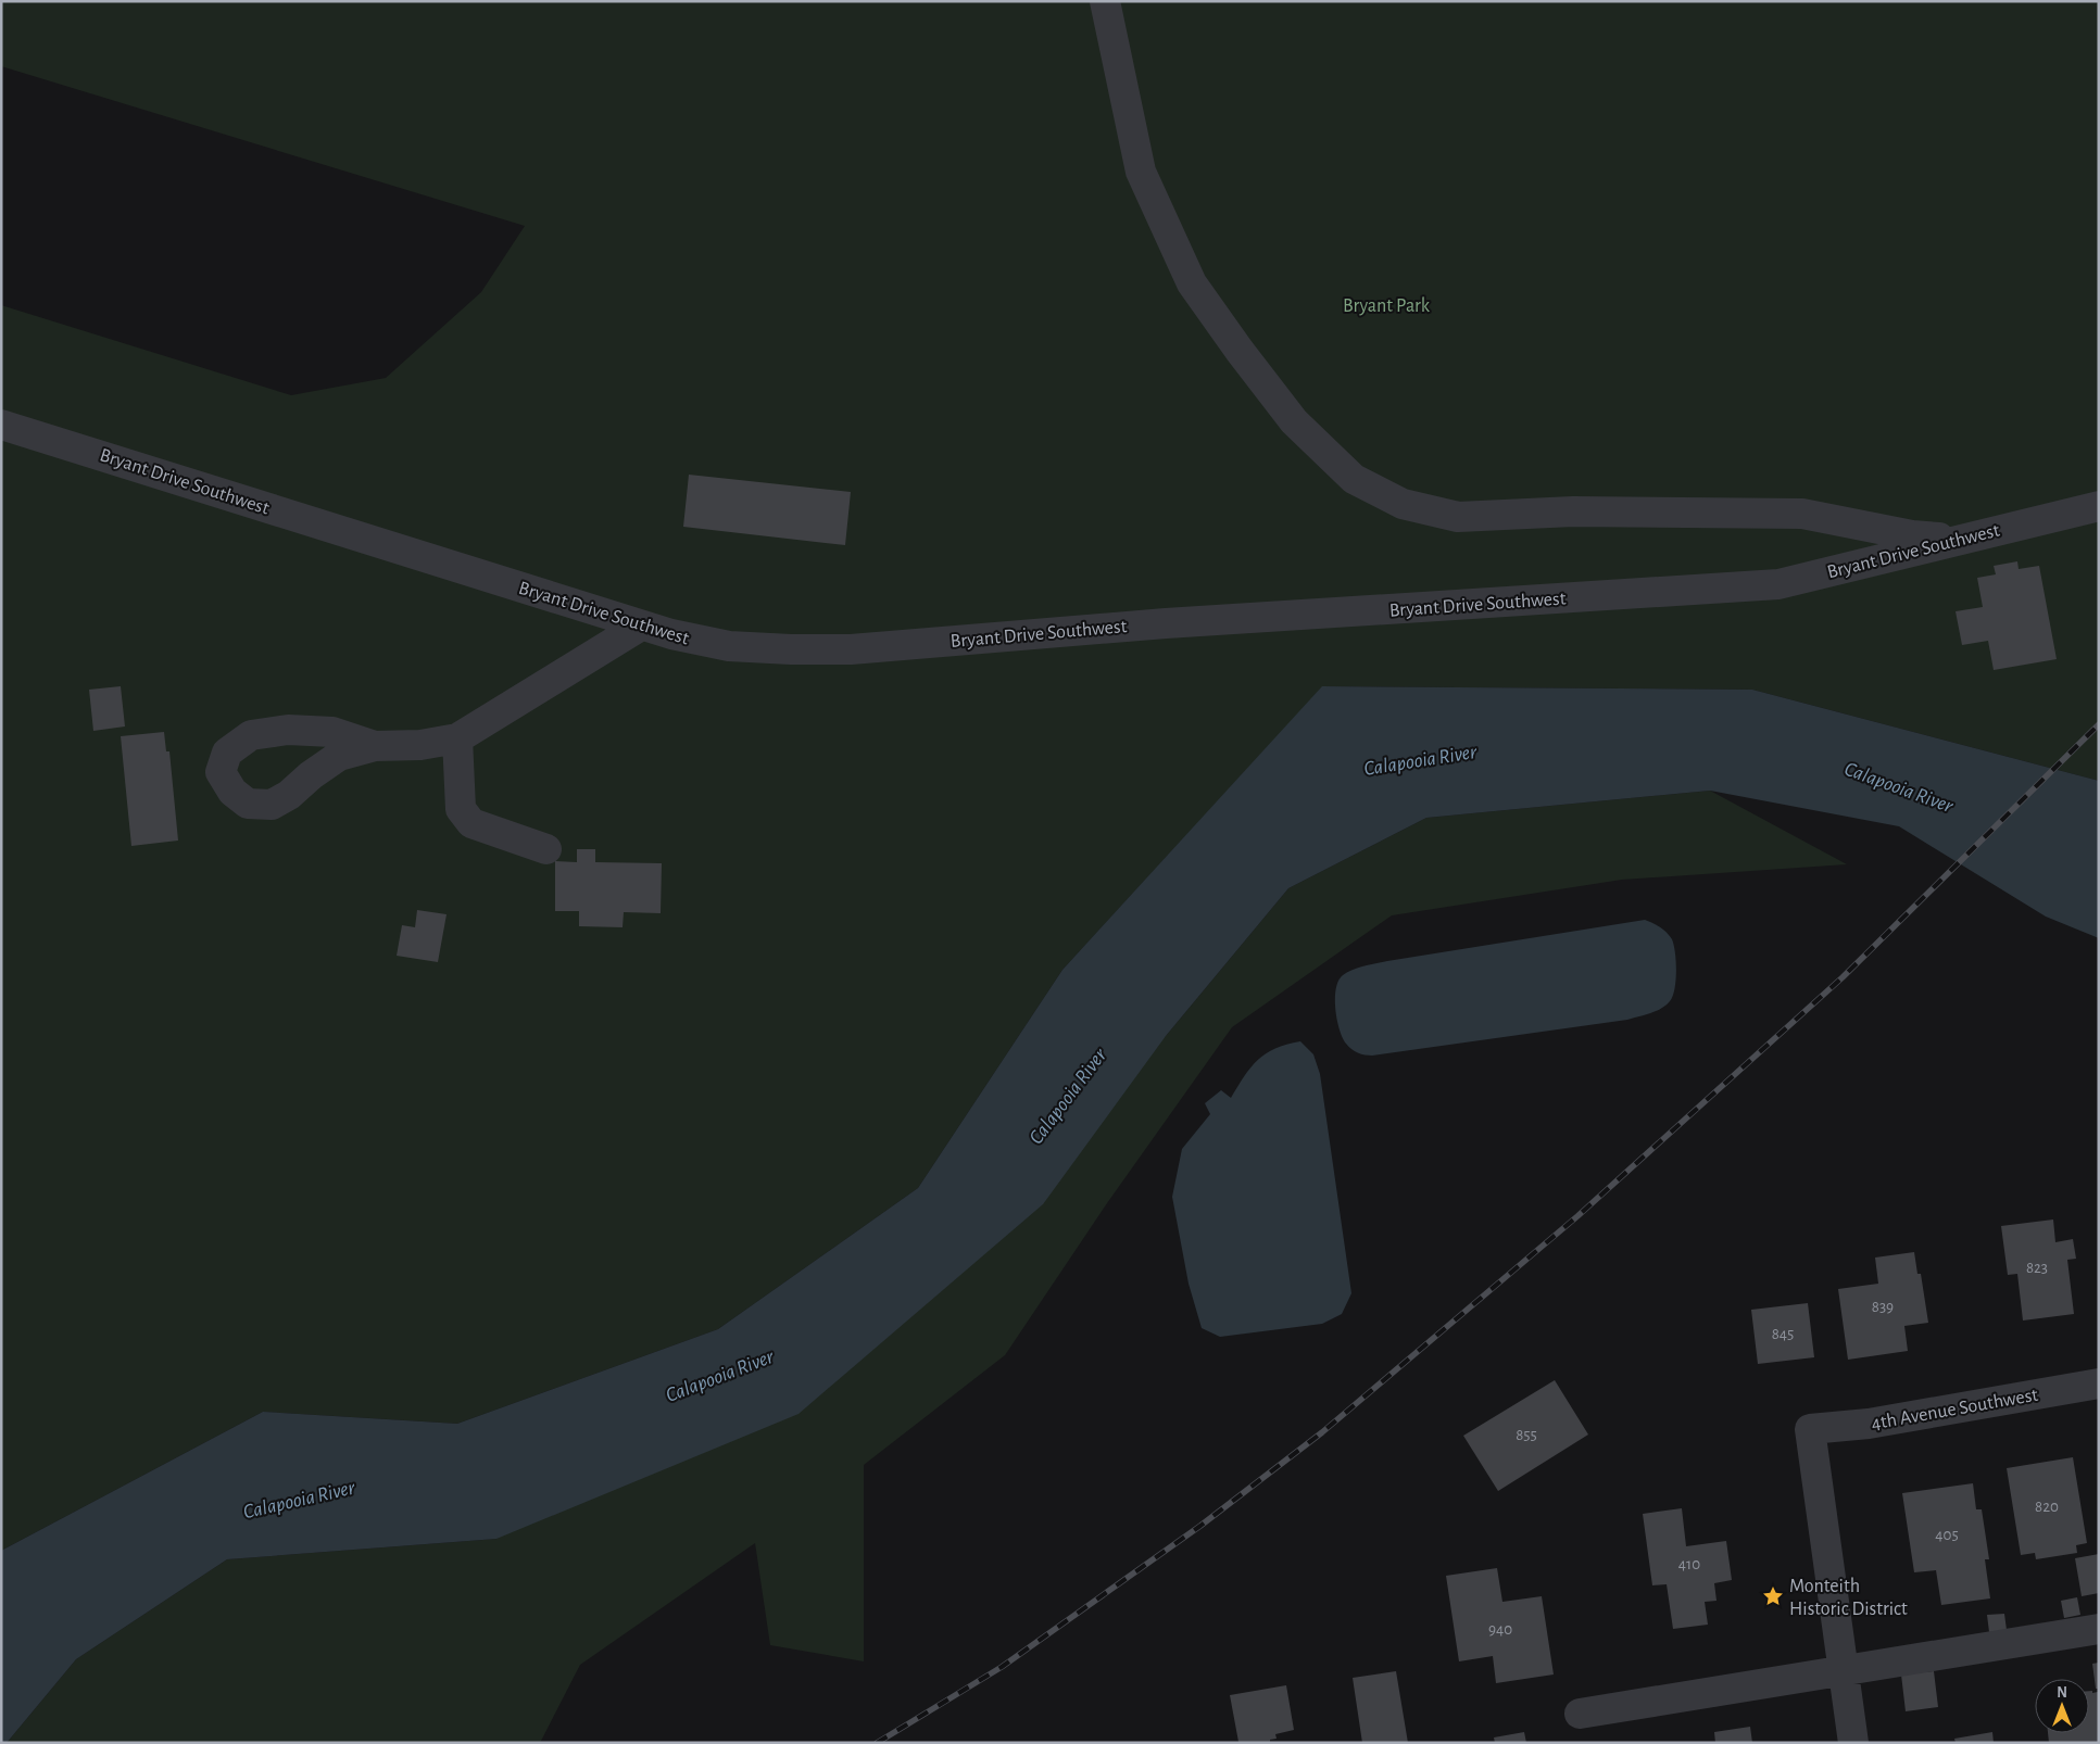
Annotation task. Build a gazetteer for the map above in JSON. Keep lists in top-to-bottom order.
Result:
{
  "streets": {
    "street": ["Bryant Drive Southwest", "4th Avenue Southwest"]
  },
  "water": ["Calapooia River"],
  "parks": ["Bryant Park"],
  "places": {
    "place": ["Monteith Historic District"]
  },
  "house_numbers": [
    "823",
    "839",
    "845",
    "855",
    "820",
    "405",
    "410",
    "940"
  ],
  "north": "top"
}
